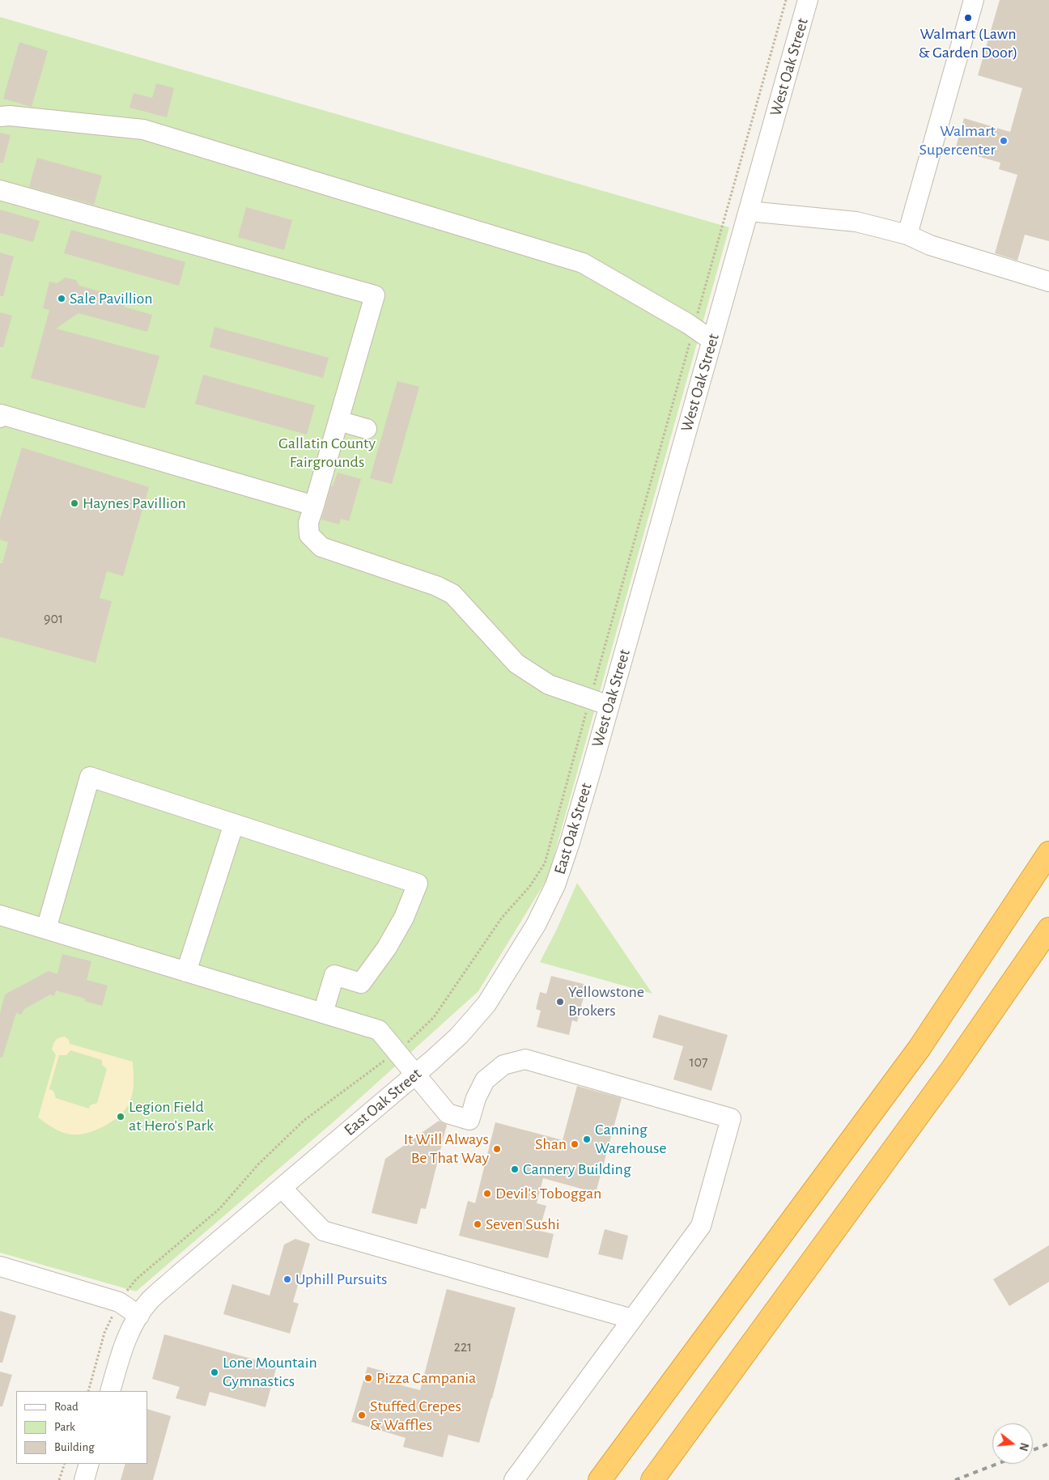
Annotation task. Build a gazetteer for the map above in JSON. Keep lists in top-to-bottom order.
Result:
{
  "streets": {
    "street": ["West Oak Street", "East Oak Street"]
  },
  "crossings": [
    ["West Oak Street", "East Oak Street"]
  ],
  "parks": ["Gallatin County Fairgrounds"],
  "places": [
    "Walmart (Lawn & Garden Door)",
    "Walmart Supercenter",
    "Sale Pavillion",
    "Haynes Pavillion",
    "Yellowstone Brokers",
    "Legion Field at Hero's Park",
    "Canning Warehouse",
    "Shan",
    "It Will Always Be That Way",
    "Cannery Building",
    "Devil's Toboggan",
    "Seven Sushi",
    "Uphill Pursuits",
    "Lone Mountain Gymnastics",
    "Pizza Campania",
    "Stuffed Crepes & Waffles"
  ],
  "house_numbers": ["901", "107", "221"],
  "legend": ["Road", "Park", "Building"],
  "north": "right"
}
